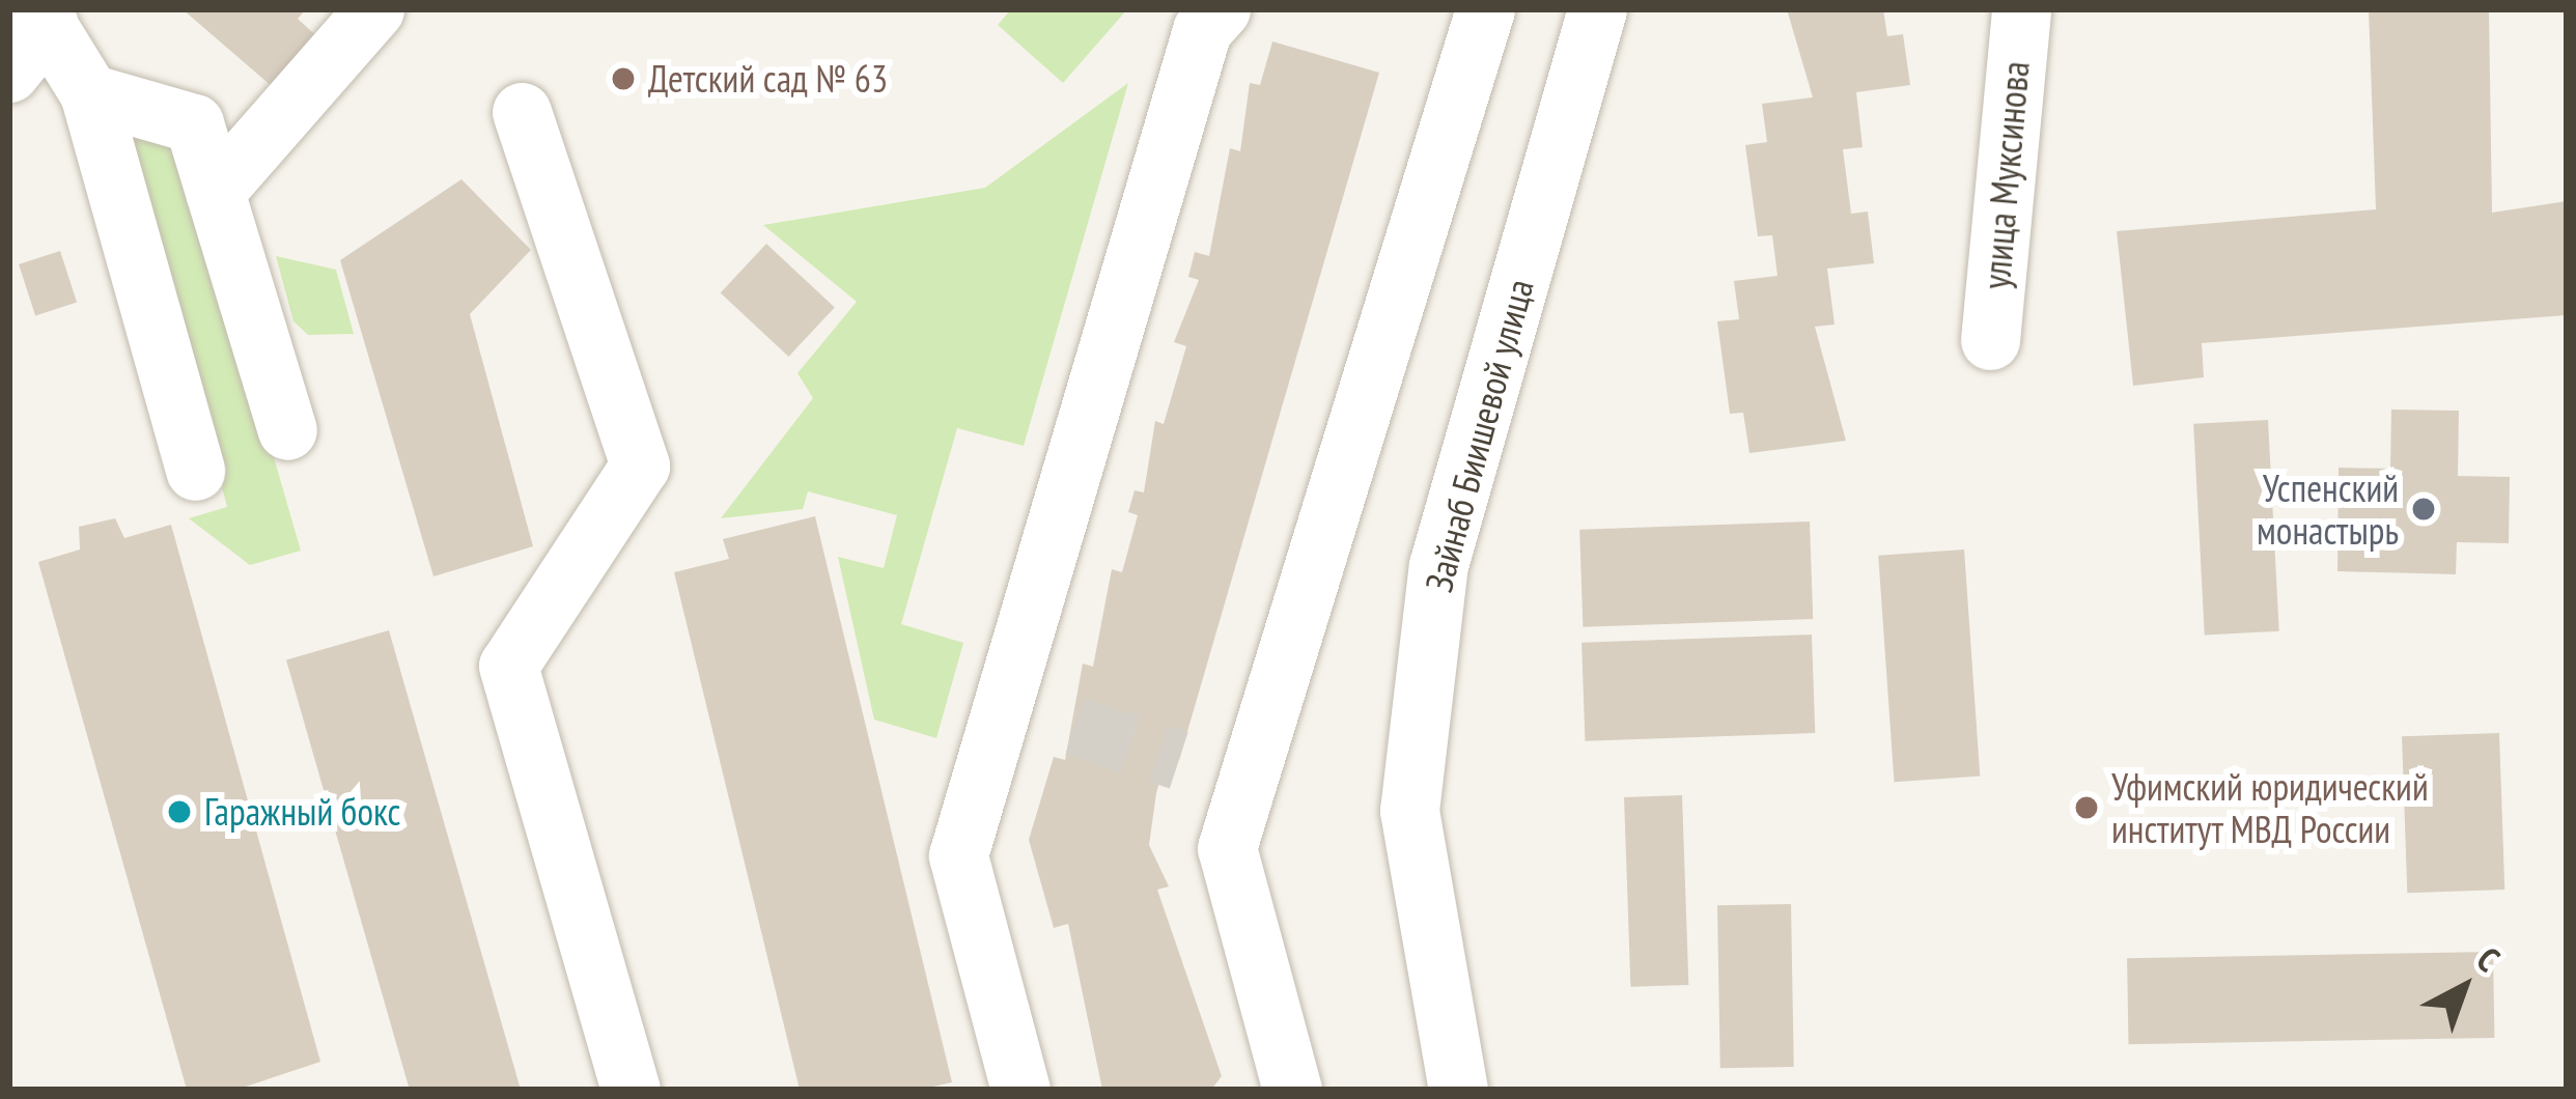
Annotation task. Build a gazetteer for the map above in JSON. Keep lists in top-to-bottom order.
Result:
{
  "streets": {
    "street": ["улица Муксинова", "Зайнаб Биишевой улица"]
  },
  "places": [
    "Детский сад № 63",
    "Успенский монастырь",
    "Уфимский юридический институт МВД России",
    "Гаражный бокс"
  ],
  "north": "top right"
}
